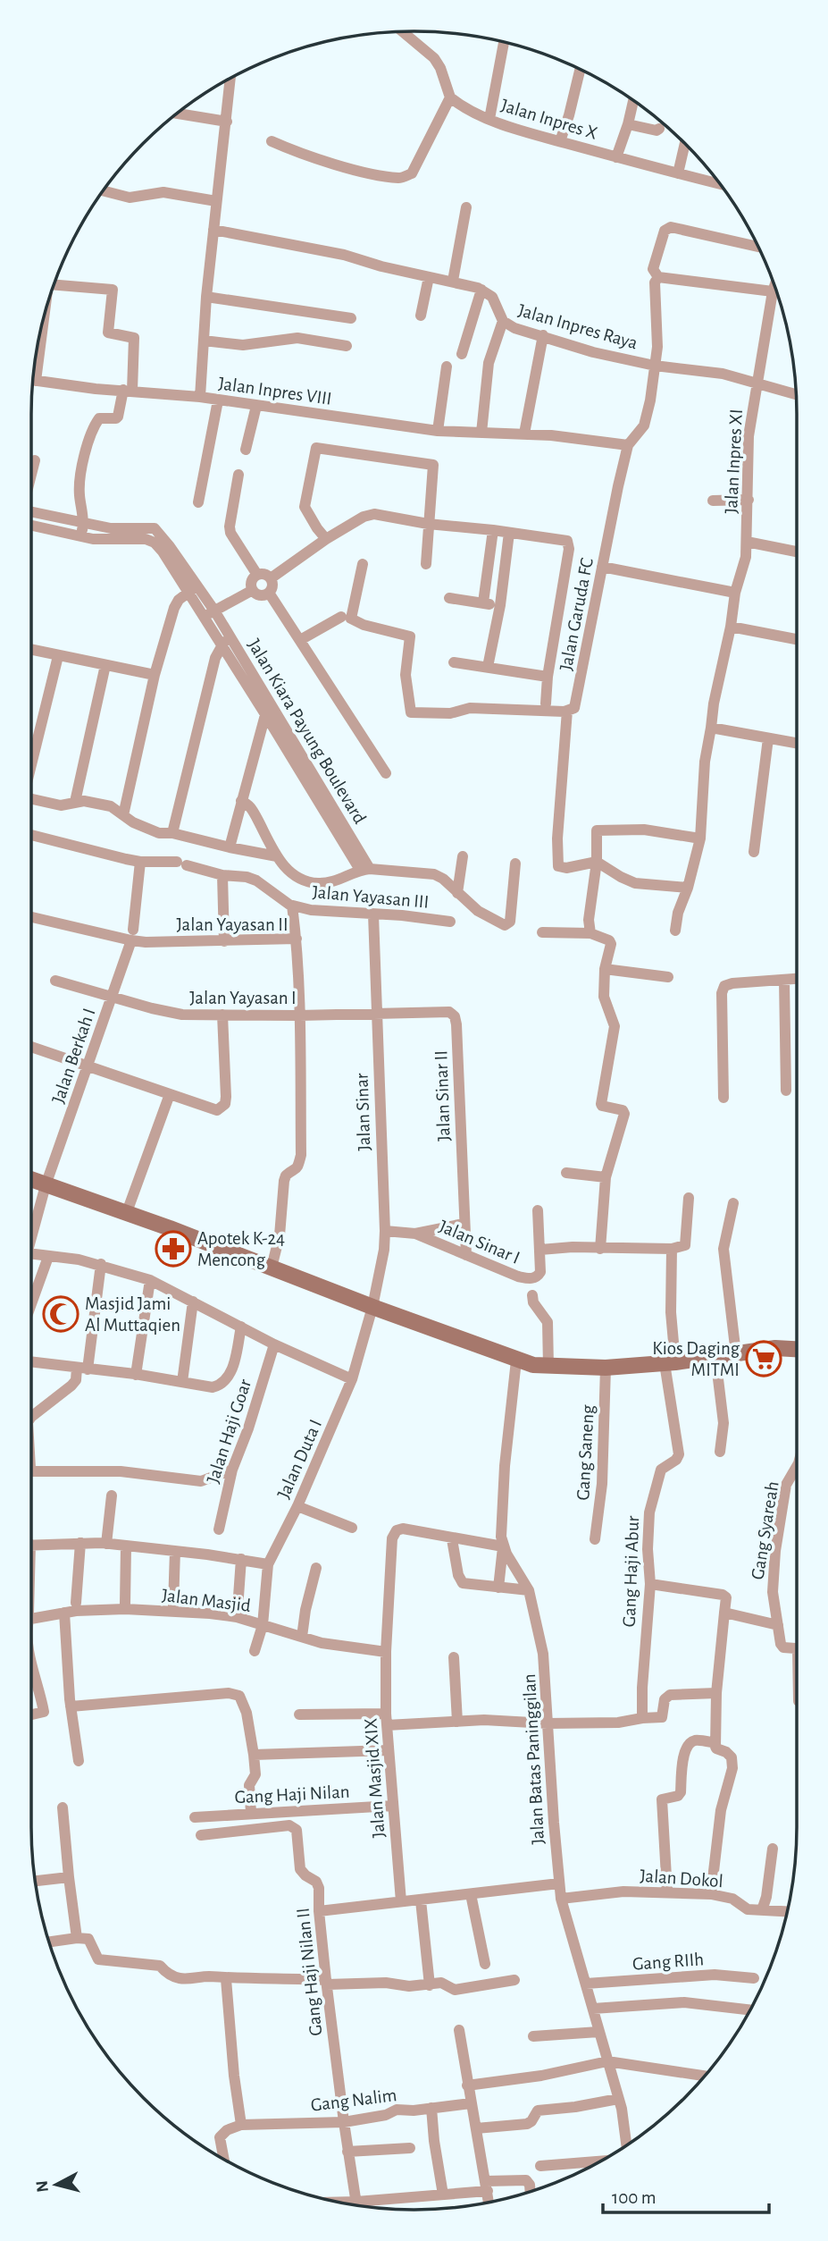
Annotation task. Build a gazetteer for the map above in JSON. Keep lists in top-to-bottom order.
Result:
{
  "streets": {
    "street": [
      "Jalan Inpres X",
      "Jalan Inpres Raya",
      "Jalan Inpres VIII",
      "Jalan Inpres XI",
      "Jalan Garuda FC",
      "Jalan Kiara Payung Boulevard",
      "Jalan Yayasan III",
      "Jalan Yayasan II",
      "Jalan Yayasan I",
      "Jalan Berkah I",
      "Jalan Sinar II",
      "Jalan Sinar",
      "Jalan Sinar I",
      "Jalan Haji Goar",
      "Gang Saneng",
      "Jalan Duta I",
      "Gang Syareah",
      "Gang Haji Abur",
      "Jalan Masjid",
      "Jalan Batas Paninggilan",
      "Jalan Masjid XIX",
      "Gang Haji Nilan",
      "Jalan Dokol",
      "Gang RIIh",
      "Gang Haji Nilan II",
      "Gang Nalim"
    ]
  },
  "crossings": [
    ["Jalan Inpres Raya", "Jalan Inpres XI"],
    ["Jalan Inpres Raya", "Jalan Garuda FC"],
    ["Jalan Inpres VIII", "Jalan Garuda FC"],
    ["Jalan Yayasan III", "Jalan Sinar"],
    ["Jalan Yayasan II", "Jalan Yayasan I"],
    ["Jalan Yayasan II", "Jalan Berkah I"],
    ["Jalan Yayasan I", "Jalan Berkah I"],
    ["Jalan Yayasan I", "Jalan Sinar II"],
    ["Jalan Yayasan I", "Jalan Sinar"],
    ["Jalan Sinar II", "Jalan Sinar"],
    ["Jalan Sinar II", "Jalan Sinar I"],
    ["Jalan Sinar", "Jalan Sinar I"],
    ["Jalan Sinar", "Jalan Duta I"],
    ["Jalan Duta I", "Jalan Masjid"],
    ["Jalan Masjid", "Jalan Masjid XIX"],
    ["Jalan Batas Paninggilan", "Jalan Dokol"],
    ["Jalan Batas Paninggilan", "Gang RIIh"],
    ["Jalan Masjid XIX", "Gang Haji Nilan"],
    ["Gang Haji Nilan II", "Gang Nalim"]
  ],
  "places": {
    "pharmacy": ["Apotek K-24 Mencong"],
    "mosque": ["Masjid Jami Al Muttaqien"],
    "supermarket": ["Kios Daging MITMI"]
  },
  "scale_bar": "100 m",
  "north": "left"
}
